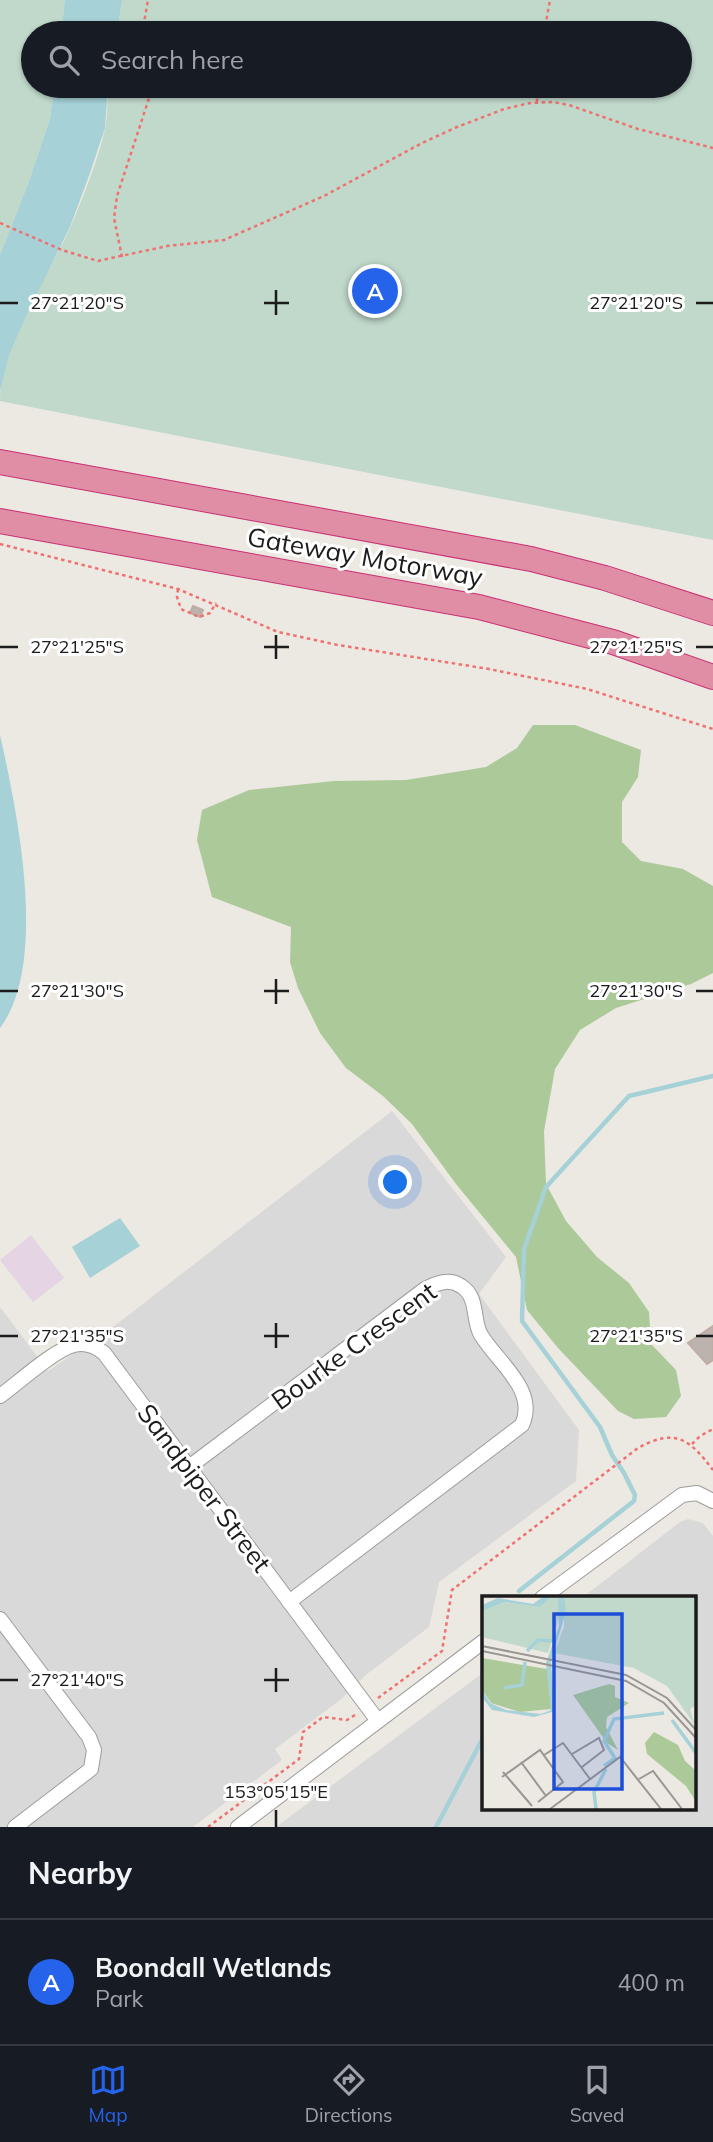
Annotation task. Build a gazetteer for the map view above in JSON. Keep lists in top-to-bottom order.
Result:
{
  "streets": {
    "highway": ["Gateway Motorway"],
    "street": ["Bourke Crescent", "Sandpiper Street"]
  },
  "crossings": [
    ["Bourke Crescent", "Sandpiper Street"]
  ],
  "page": {
    "search": "Search here",
    "pins": "A",
    "heading": "Nearby",
    "list": [
      {
        "mark": "A",
        "name": "Boondall Wetlands",
        "note": "Park",
        "value": "400 m"
      }
    ],
    "nav": ["Map", "Directions", "Saved"]
  },
  "coordinates": [
    "27°21'20\"S",
    "27°21'25\"S",
    "27°21'30\"S",
    "27°21'35\"S",
    "27°21'40\"S",
    "153°05'15\"E"
  ]
}
